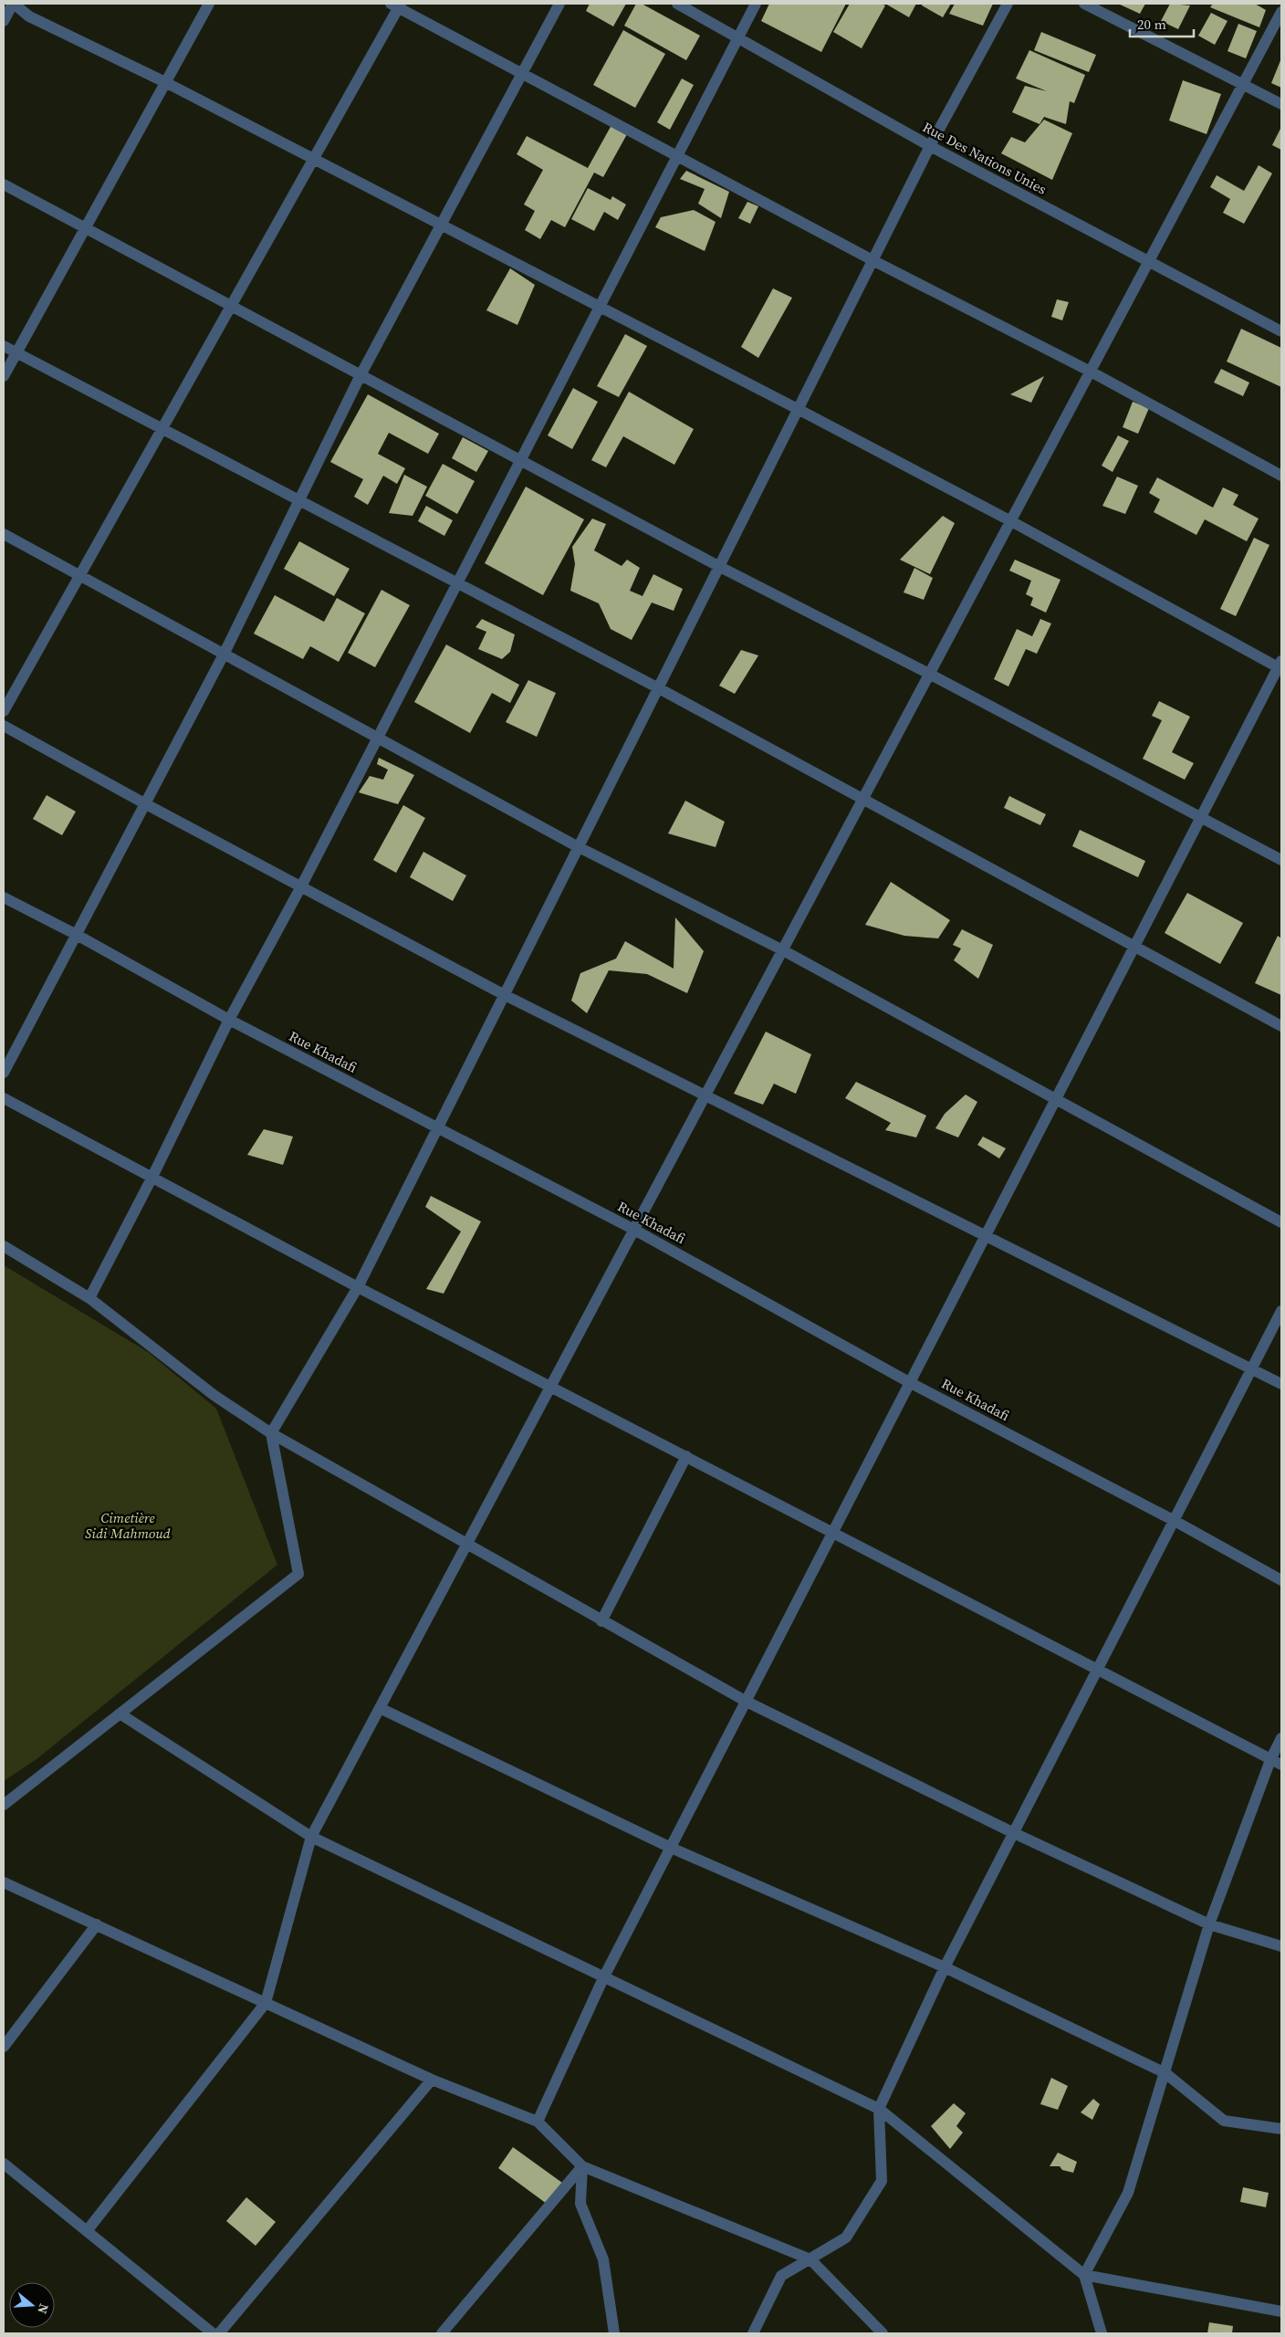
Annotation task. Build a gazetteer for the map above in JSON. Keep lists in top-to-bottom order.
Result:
{
  "streets": {
    "street": ["Rue Des Nations Unies", "Rue Khadafi"]
  },
  "parks": ["Cimetière Sidi Mahmoud"],
  "scale_bar": "20 m",
  "north": "right"
}
